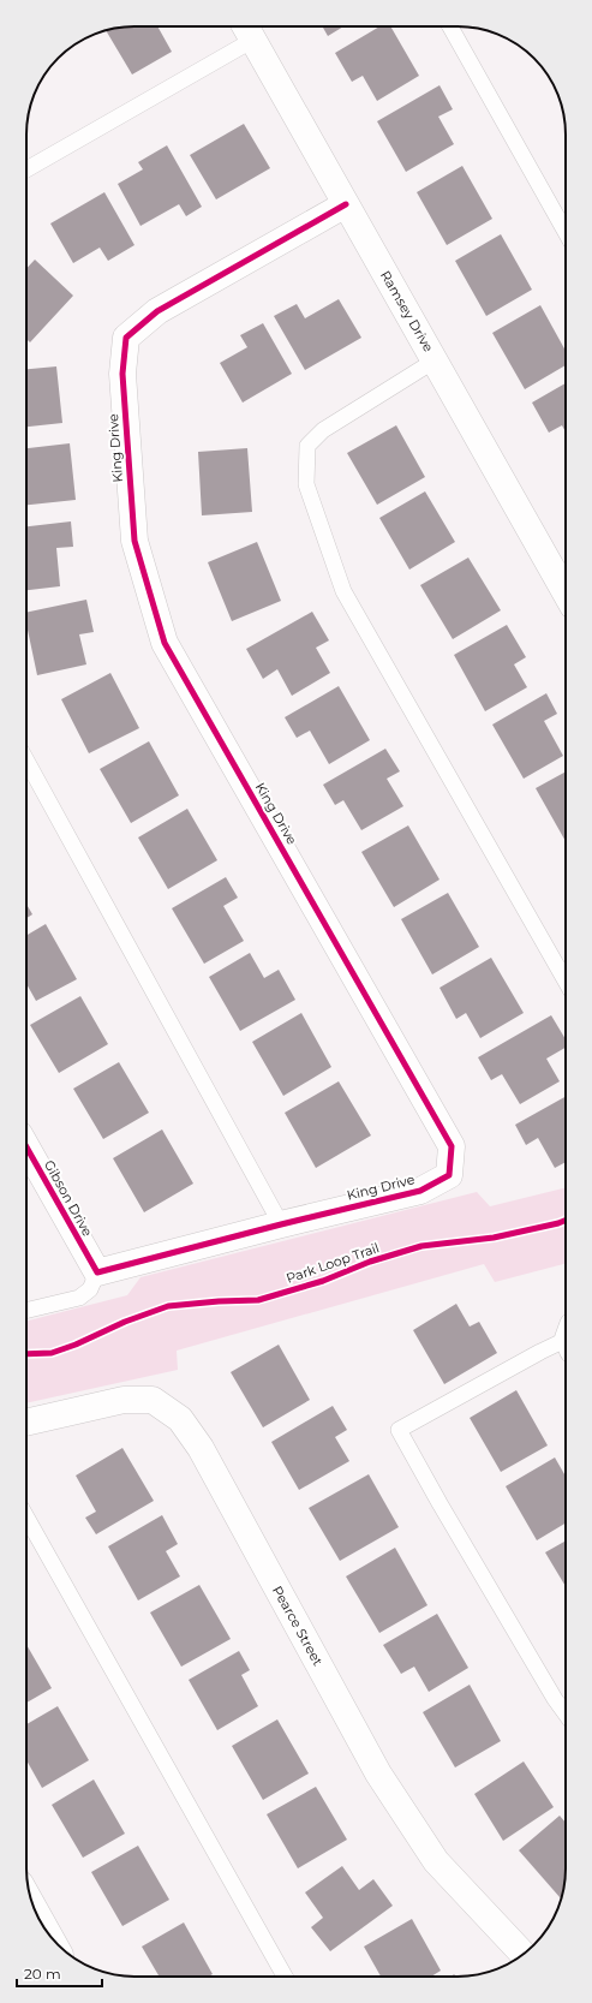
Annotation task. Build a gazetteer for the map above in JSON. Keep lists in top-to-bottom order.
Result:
{
  "streets": {
    "street": [
      "Ramsey Drive",
      "King Drive",
      "Gibson Drive",
      "Pearce Street"
    ],
    "cycle path": ["Park Loop Trail"]
  },
  "crossings": [
    ["Ramsey Drive", "King Drive"],
    ["King Drive", "Gibson Drive"]
  ],
  "scale_bar": "20 m"
}
